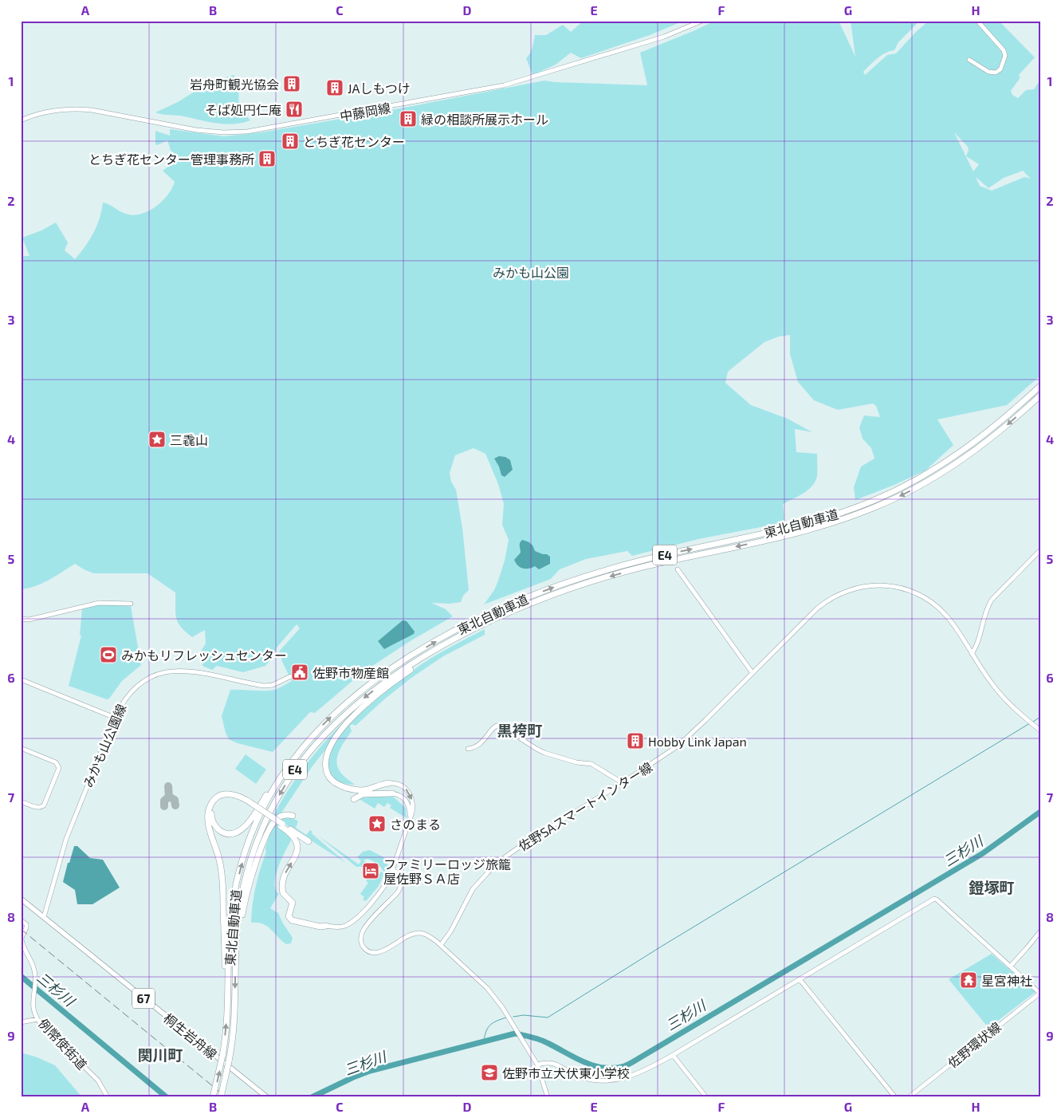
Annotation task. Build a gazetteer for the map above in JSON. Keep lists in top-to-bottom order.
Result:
{
  "streets": {
    "highway": ["東北自動車道", "E4"],
    "main road": [
      "中藤岡線",
      "みかも山公園線",
      "佐野SAスマートインター線",
      "67",
      "桐生岩舟線",
      "例幣使街道",
      "佐野環状線"
    ]
  },
  "crossings": [
    ["みかも山公園線", "桐生岩舟線"]
  ],
  "districts": ["黒袴町", "鐙塚町", "関川町"],
  "water": ["三杉川"],
  "parks": ["みかも山公園"],
  "places": {
    "building": [
      "岩舟町観光協会",
      "JAしもつけ",
      "緑の相談所展示ホール",
      "とちぎ花センター",
      "とちぎ花センター管理事務所",
      "Hobby Link Japan"
    ],
    "restaurant": ["そば処円仁庵"],
    "place": ["三毳山", "さのまる"],
    "sports": ["みかもリフレッシュセンター"],
    "public building": ["佐野市物産館"],
    "hotel": ["ファミリーロッジ旅籠 屋佐野ＳＡ店"],
    "temple": ["星宮神社"],
    "school or university": ["佐野市立犬伏東小学校"]
  },
  "grid": {
    "columns": [
      "A",
      "B",
      "C",
      "D",
      "E",
      "F",
      "G",
      "H"
    ],
    "rows": [
      "1",
      "2",
      "3",
      "4",
      "5",
      "6",
      "7",
      "8",
      "9"
    ]
  }
}
